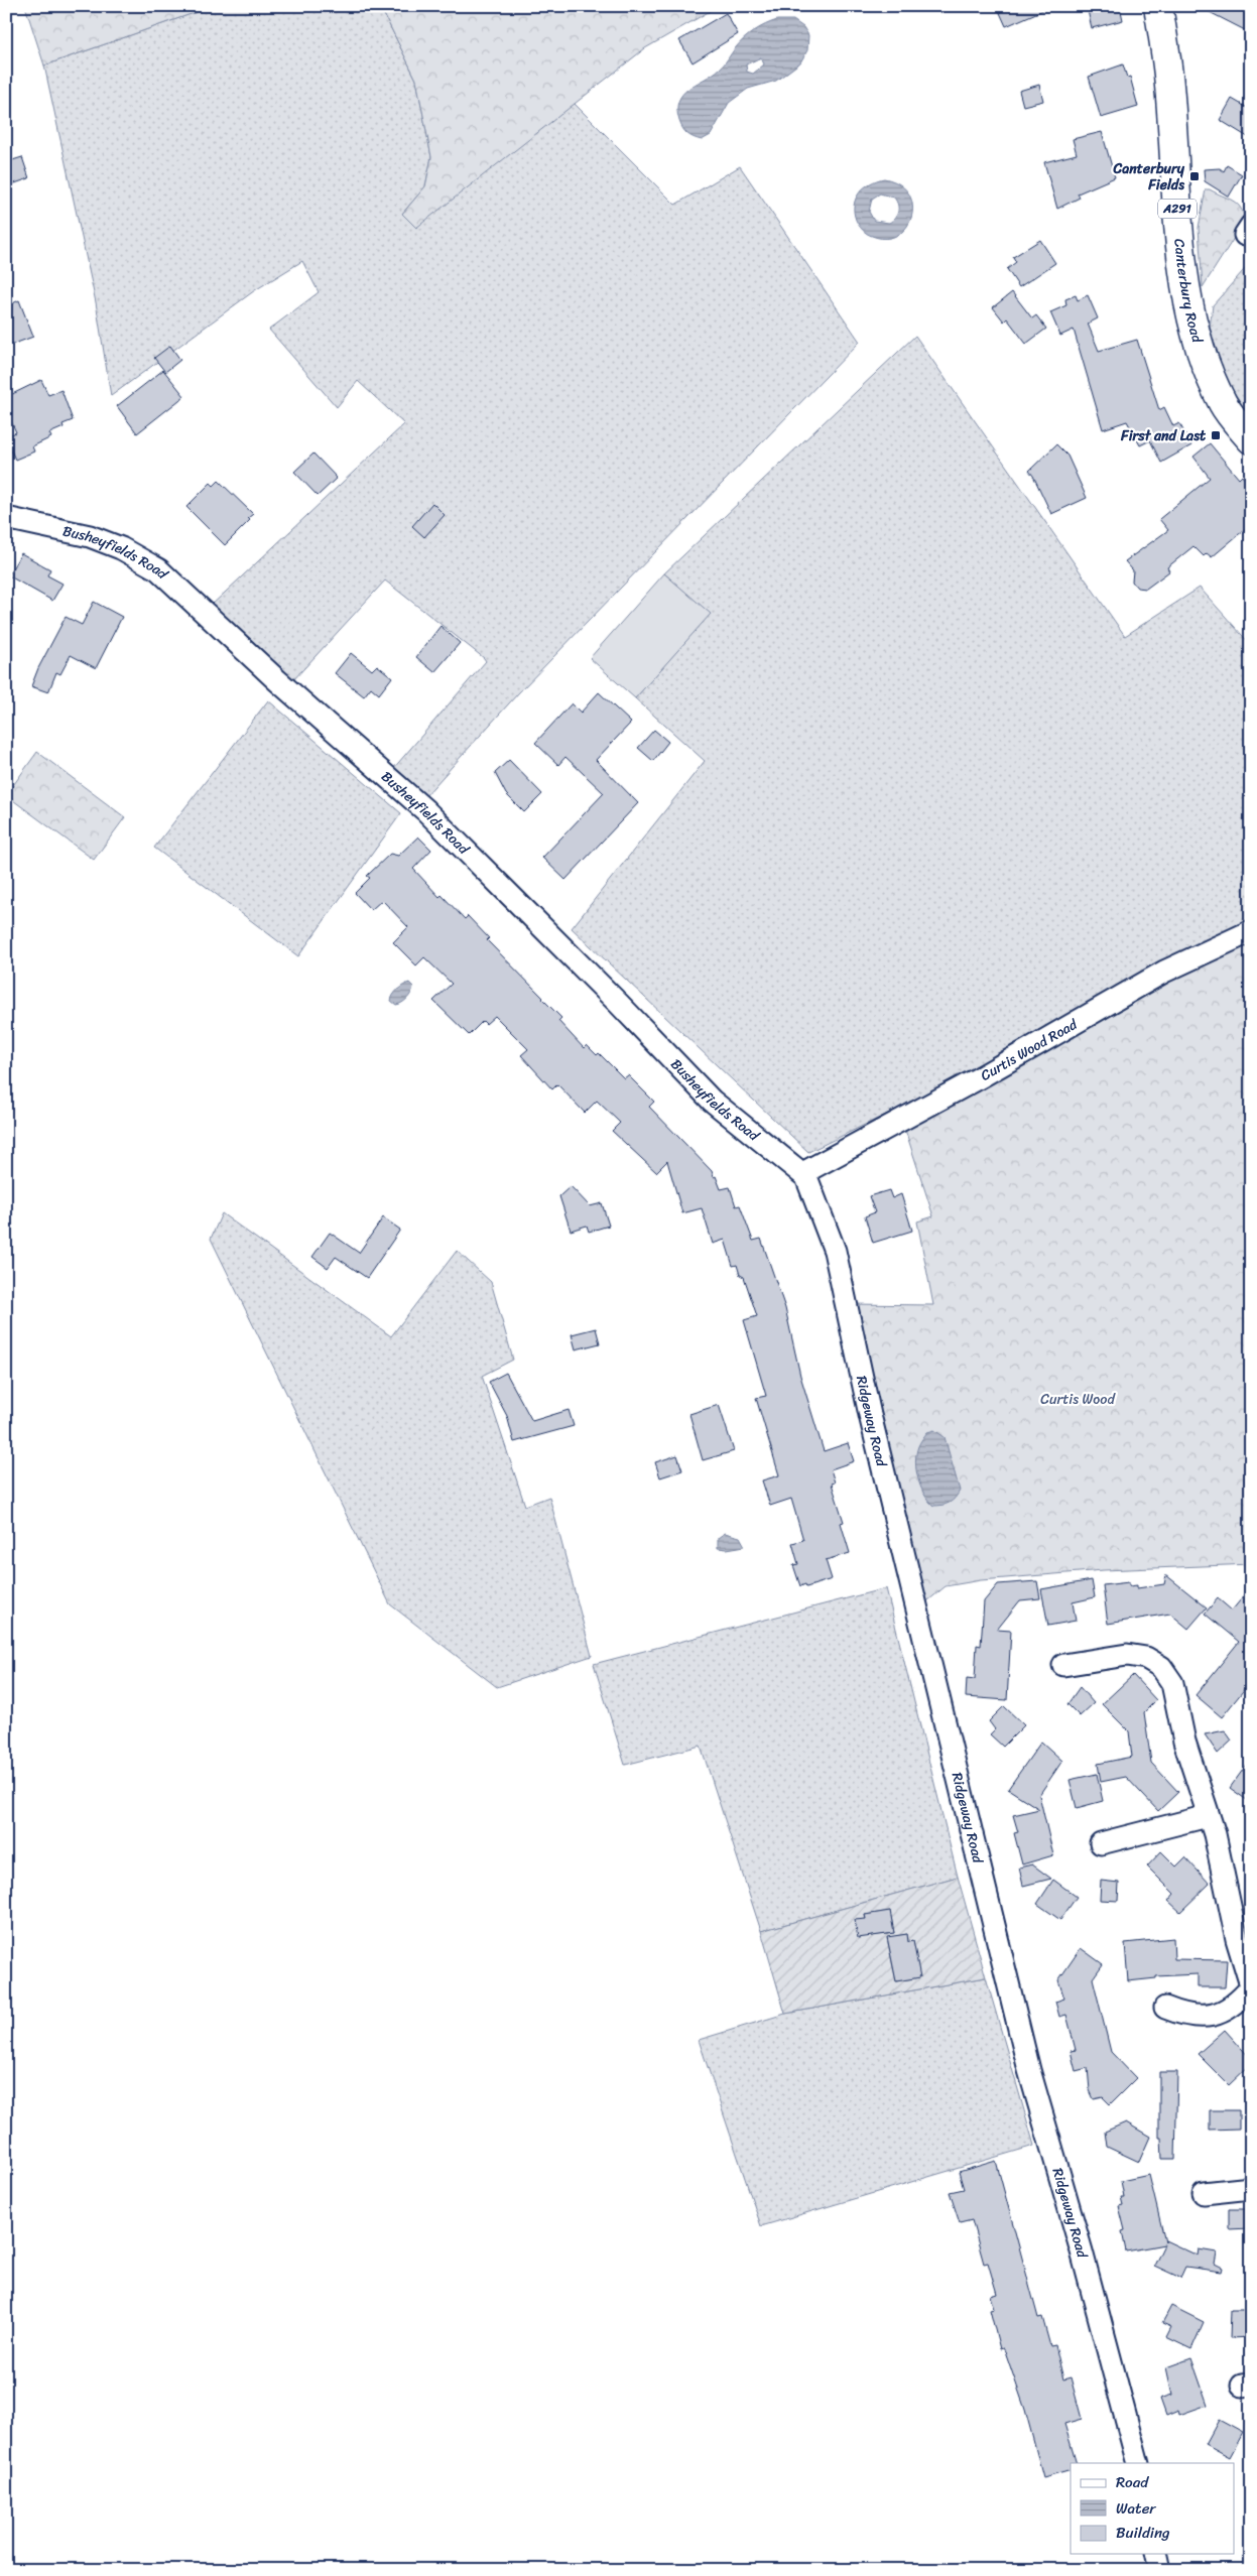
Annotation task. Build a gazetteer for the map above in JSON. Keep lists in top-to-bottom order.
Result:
{
  "streets": {
    "main road": ["A291", "Canterbury Road"],
    "street": ["Busheyfields Road", "Curtis Wood Road", "Ridgeway Road"]
  },
  "crossings": [
    ["Busheyfields Road", "Curtis Wood Road"],
    ["Busheyfields Road", "Ridgeway Road"],
    ["Curtis Wood Road", "Ridgeway Road"]
  ],
  "parks": ["Curtis Wood"],
  "places": {
    "transit": ["Canterbury Fields", "First and Last"]
  },
  "legend": ["Road", "Water", "Building"]
}
